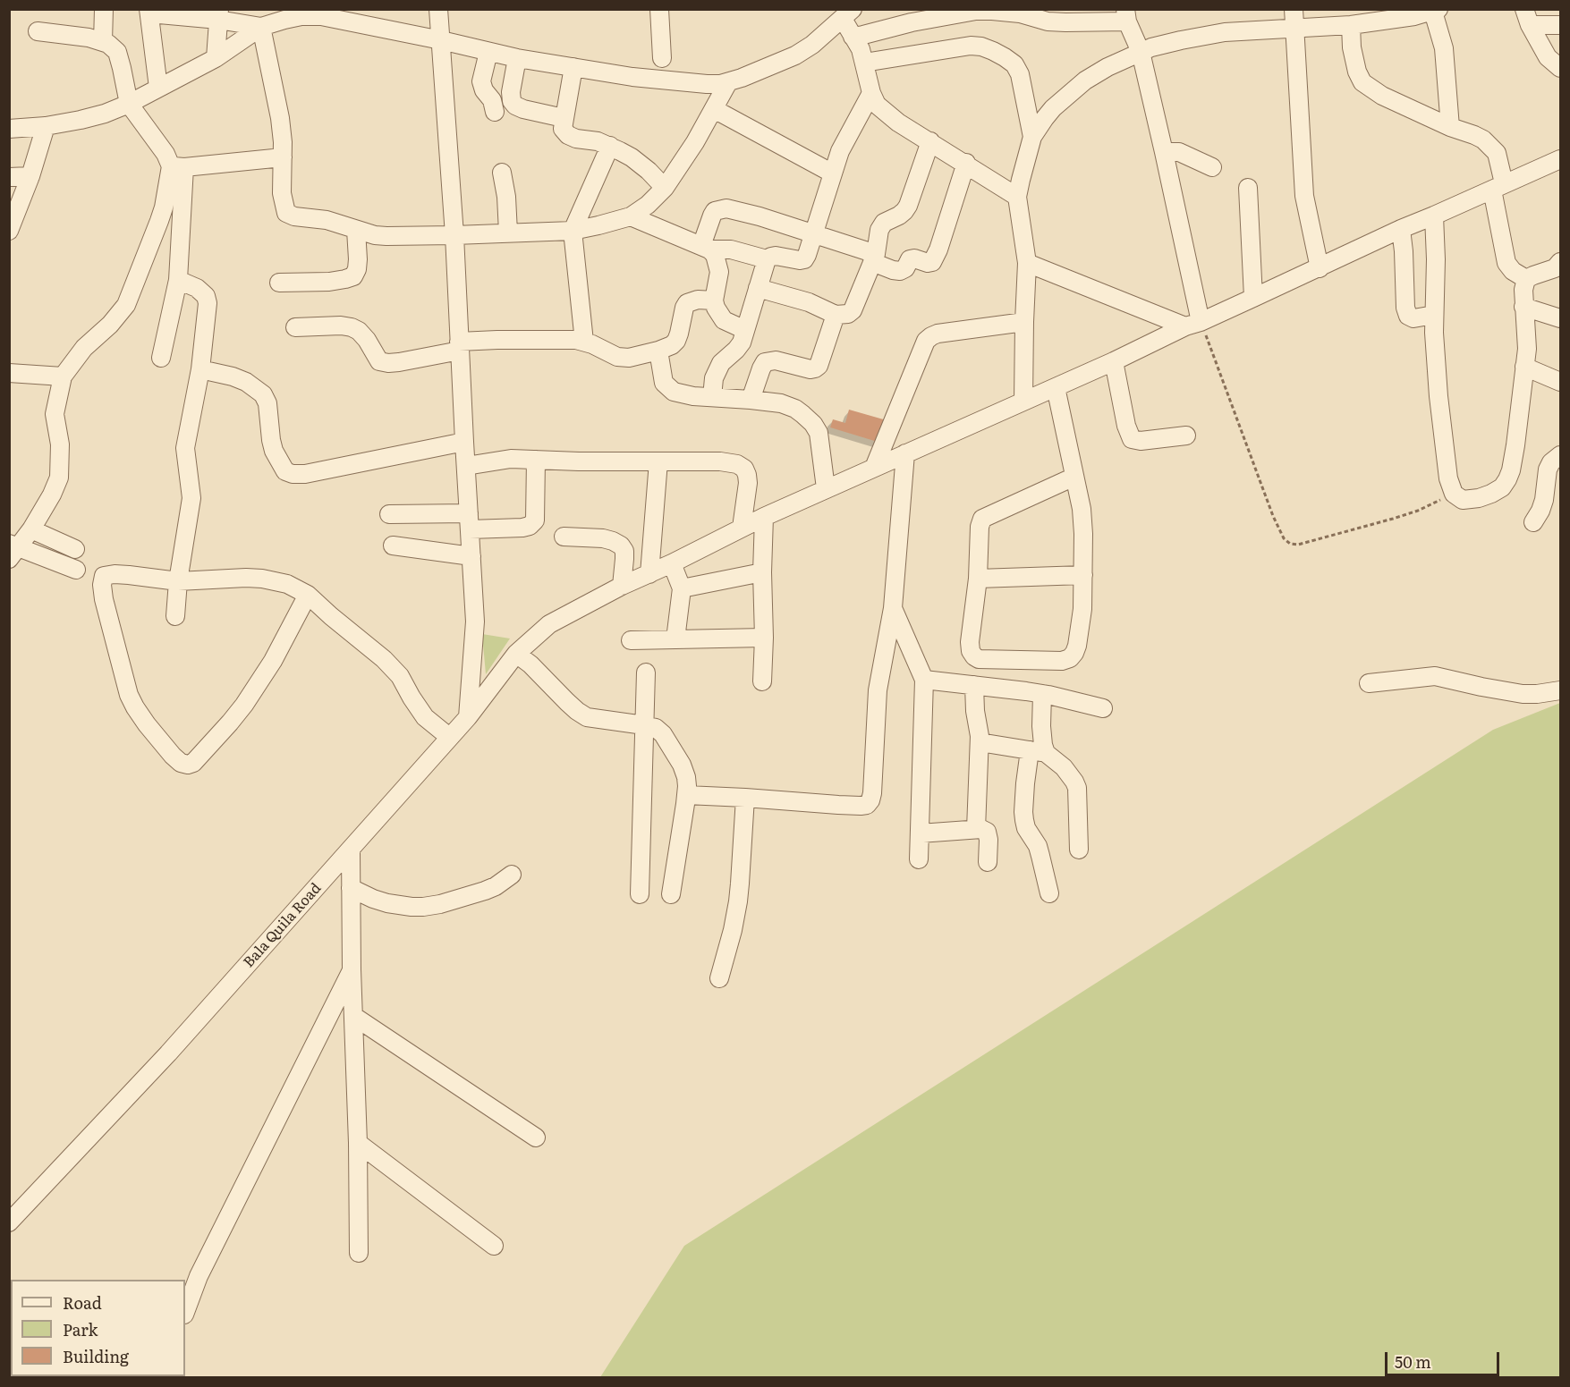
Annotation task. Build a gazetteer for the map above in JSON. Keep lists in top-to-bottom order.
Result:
{
  "streets": {
    "street": ["Bala Quila Road"]
  },
  "legend": ["Road", "Park", "Building"],
  "scale_bar": "50 m"
}
